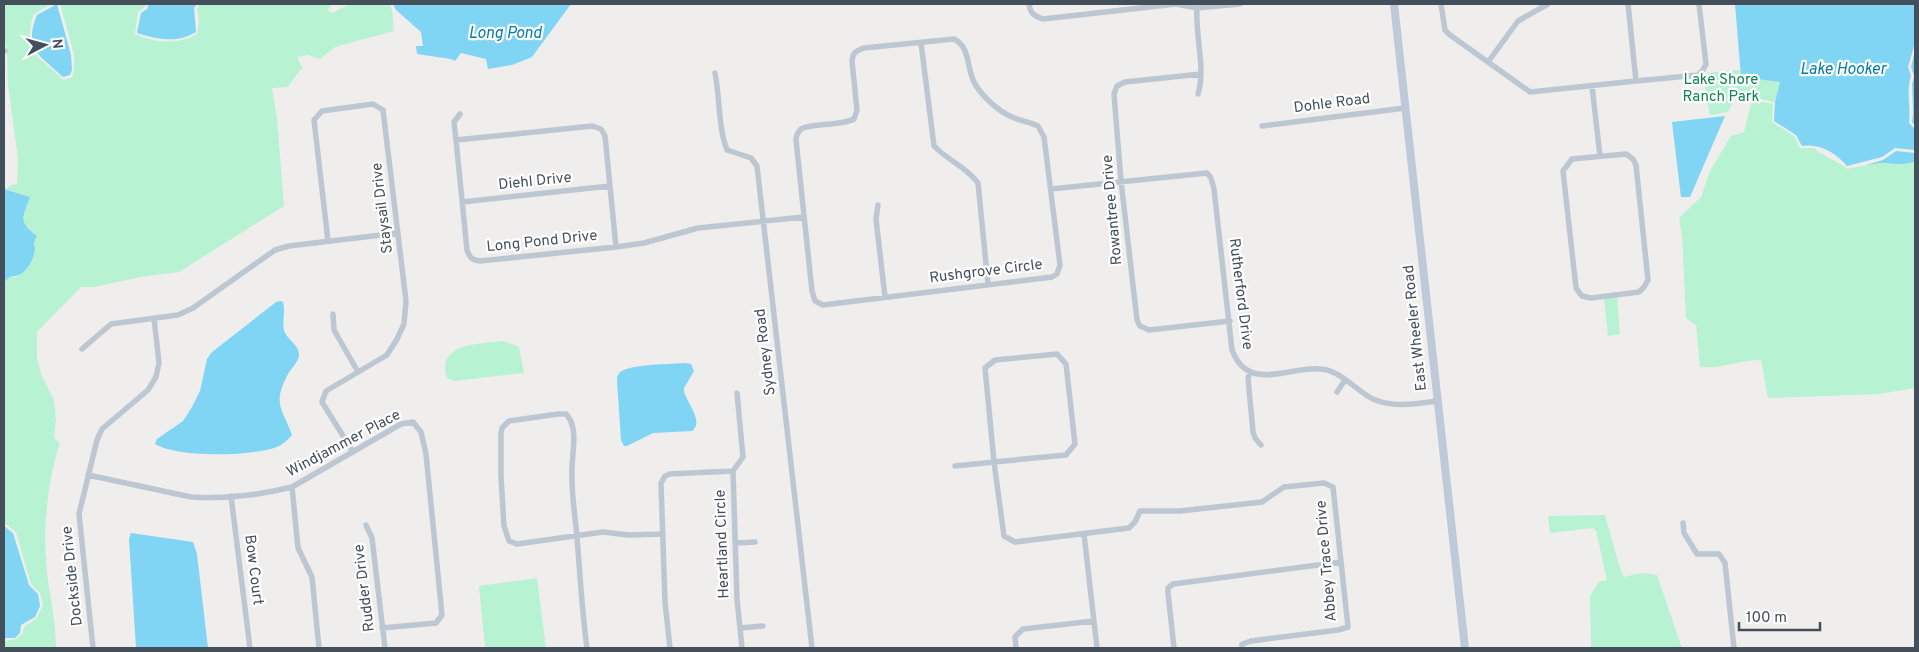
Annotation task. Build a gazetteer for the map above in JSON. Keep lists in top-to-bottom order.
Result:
{
  "streets": {
    "street": [
      "Dohle Road",
      "Diehl Drive",
      "Staysail Drive",
      "Rowantree Drive",
      "Long Pond Drive",
      "Rushgrove Circle",
      "Rutherford Drive",
      "East Wheeler Road",
      "Sydney Road",
      "Windjammer Place",
      "Heartland Circle",
      "Abbey Trace Drive",
      "Bow Court",
      "Dockside Drive",
      "Rudder Drive"
    ]
  },
  "crossings": [
    ["Dohle Road", "East Wheeler Road"],
    ["Diehl Drive", "Long Pond Drive"],
    ["Staysail Drive", "Windjammer Place"],
    ["Rowantree Drive", "Rutherford Drive"],
    ["Long Pond Drive", "Rushgrove Circle"],
    ["Long Pond Drive", "Sydney Road"],
    ["Rushgrove Circle", "Rutherford Drive"],
    ["Rutherford Drive", "East Wheeler Road"],
    ["Windjammer Place", "Bow Court"],
    ["Windjammer Place", "Dockside Drive"],
    ["Windjammer Place", "Rudder Drive"]
  ],
  "water": ["Long Pond", "Lake Hooker"],
  "parks": ["Lake Shore Ranch Park"],
  "scale_bar": "100 m",
  "north": "right"
}
